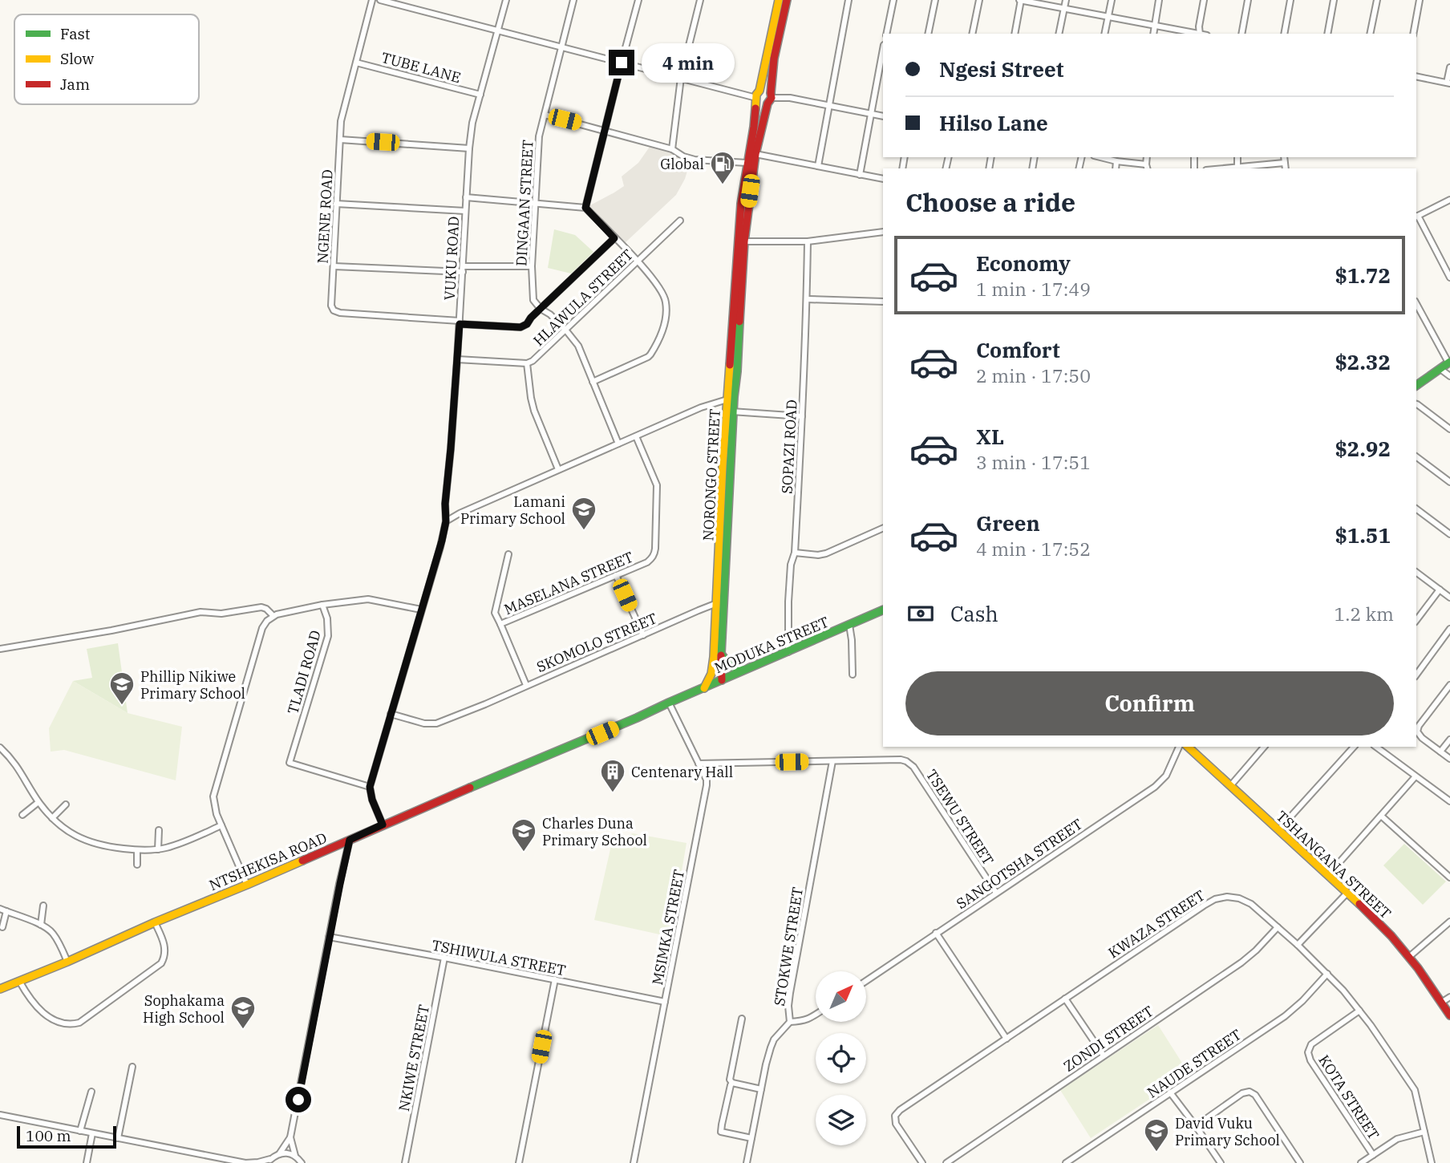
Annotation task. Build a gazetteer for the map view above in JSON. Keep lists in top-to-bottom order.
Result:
{
  "streets": {
    "street": [
      "TUBE LANE",
      "DINGAAN STREET",
      "NGENE ROAD",
      "VUKU ROAD",
      "HLAWULA STREET",
      "SOPAZI ROAD",
      "NORONGO STREET",
      "MASELANA STREET",
      "SKOMOLO STREET",
      "MODUKA STREET",
      "TLADI ROAD",
      "TSEWU STREET",
      "NTSHEKISA ROAD",
      "SANGOTSHA STREET",
      "TSHANGANA STREET",
      "KWAZA STREET",
      "MSIMKA STREET",
      "STOKWE STREET",
      "TSHIWULA STREET",
      "ZONDI STREET",
      "NKIWE STREET",
      "NAUDE STREET",
      "KOTA STREET"
    ]
  },
  "crossings": [
    ["TUBE LANE", "NGENE ROAD"],
    ["TUBE LANE", "VUKU ROAD"],
    ["NGENE ROAD", "VUKU ROAD"],
    ["VUKU ROAD", "HLAWULA STREET"],
    ["VUKU ROAD", "SKOMOLO STREET"],
    ["VUKU ROAD", "TLADI ROAD"],
    ["SOPAZI ROAD", "MODUKA STREET"],
    ["NORONGO STREET", "SKOMOLO STREET"],
    ["NORONGO STREET", "MODUKA STREET"],
    ["MODUKA STREET", "NTSHEKISA ROAD"],
    ["MODUKA STREET", "MSIMKA STREET"],
    ["TSEWU STREET", "SANGOTSHA STREET"],
    ["TSEWU STREET", "MSIMKA STREET"],
    ["TSEWU STREET", "STOKWE STREET"],
    ["NTSHEKISA ROAD", "MSIMKA STREET"],
    ["KWAZA STREET", "ZONDI STREET"],
    ["KWAZA STREET", "NAUDE STREET"],
    ["KWAZA STREET", "KOTA STREET"],
    ["MSIMKA STREET", "TSHIWULA STREET"],
    ["TSHIWULA STREET", "NKIWE STREET"]
  ],
  "places": {
    "fuel station": ["Global"],
    "school or university": [
      "Lamani Primary School",
      "Phillip Nikiwe Primary School",
      "Charles Duna Primary School",
      "Sophakama High School",
      "David Vuku Primary School"
    ],
    "building": ["Centenary Hall"]
  },
  "legend": ["Fast", "Slow", "Jam"],
  "scale_bar": "100 m",
  "north": "top right",
  "page": {
    "banner": ["Ngesi Street", "Hilso Lane"],
    "bubble": "4 min",
    "heading": "Choose a ride",
    "list": [
      {
        "name": "Economy",
        "note": "1 min · 17:49",
        "value": "$1.72"
      },
      {
        "name": "Comfort",
        "note": "2 min · 17:50",
        "value": "$2.32"
      },
      {
        "name": "XL",
        "note": "3 min · 17:51",
        "value": "$2.92"
      },
      {
        "name": "Green",
        "note": "4 min · 17:52",
        "value": "$1.51"
      }
    ],
    "pay": ["Cash", "1.2 km"],
    "buttons": "Confirm",
    "scale": "100 m"
  }
}
